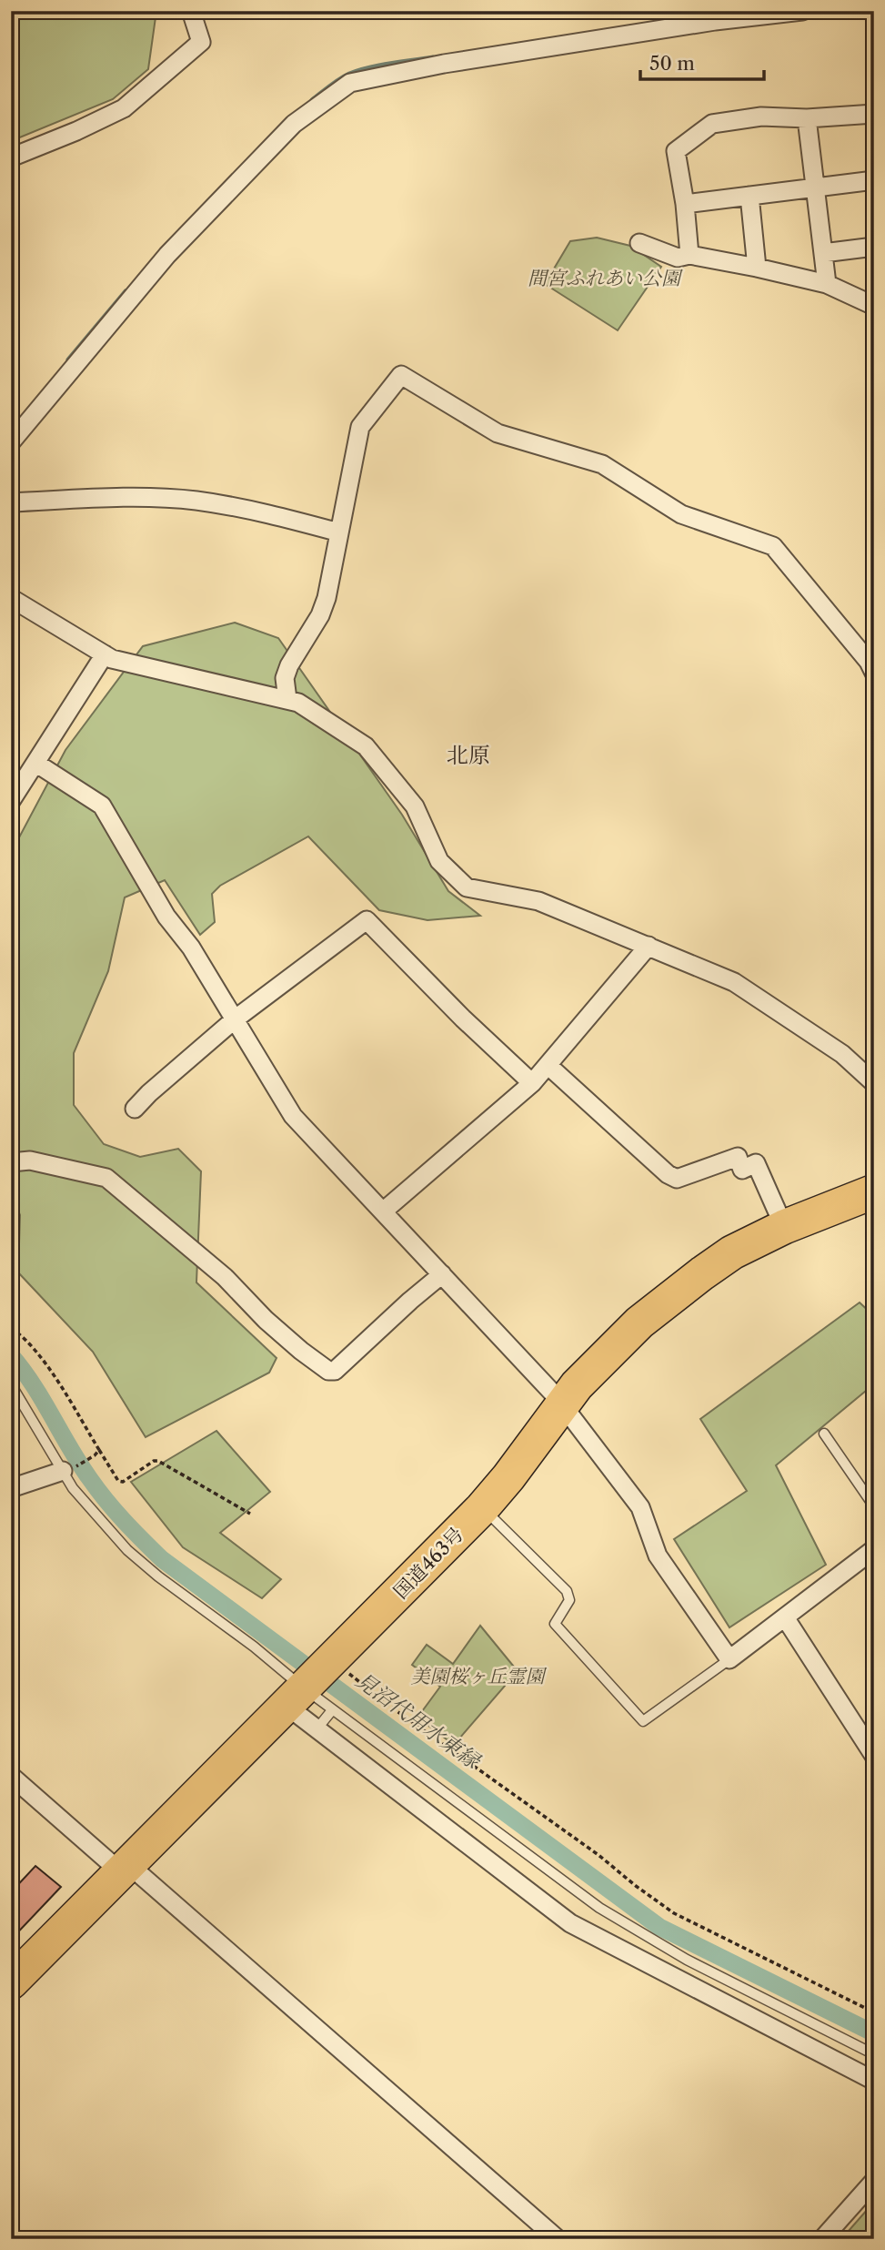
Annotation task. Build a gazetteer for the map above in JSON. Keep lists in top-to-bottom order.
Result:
{
  "streets": {
    "highway": ["国道463号"]
  },
  "districts": ["北原"],
  "water": ["見沼代用水東縁"],
  "parks": ["間宮ふれあい公園", "美園桜ヶ丘霊園"],
  "scale_bar": "50 m"
}
